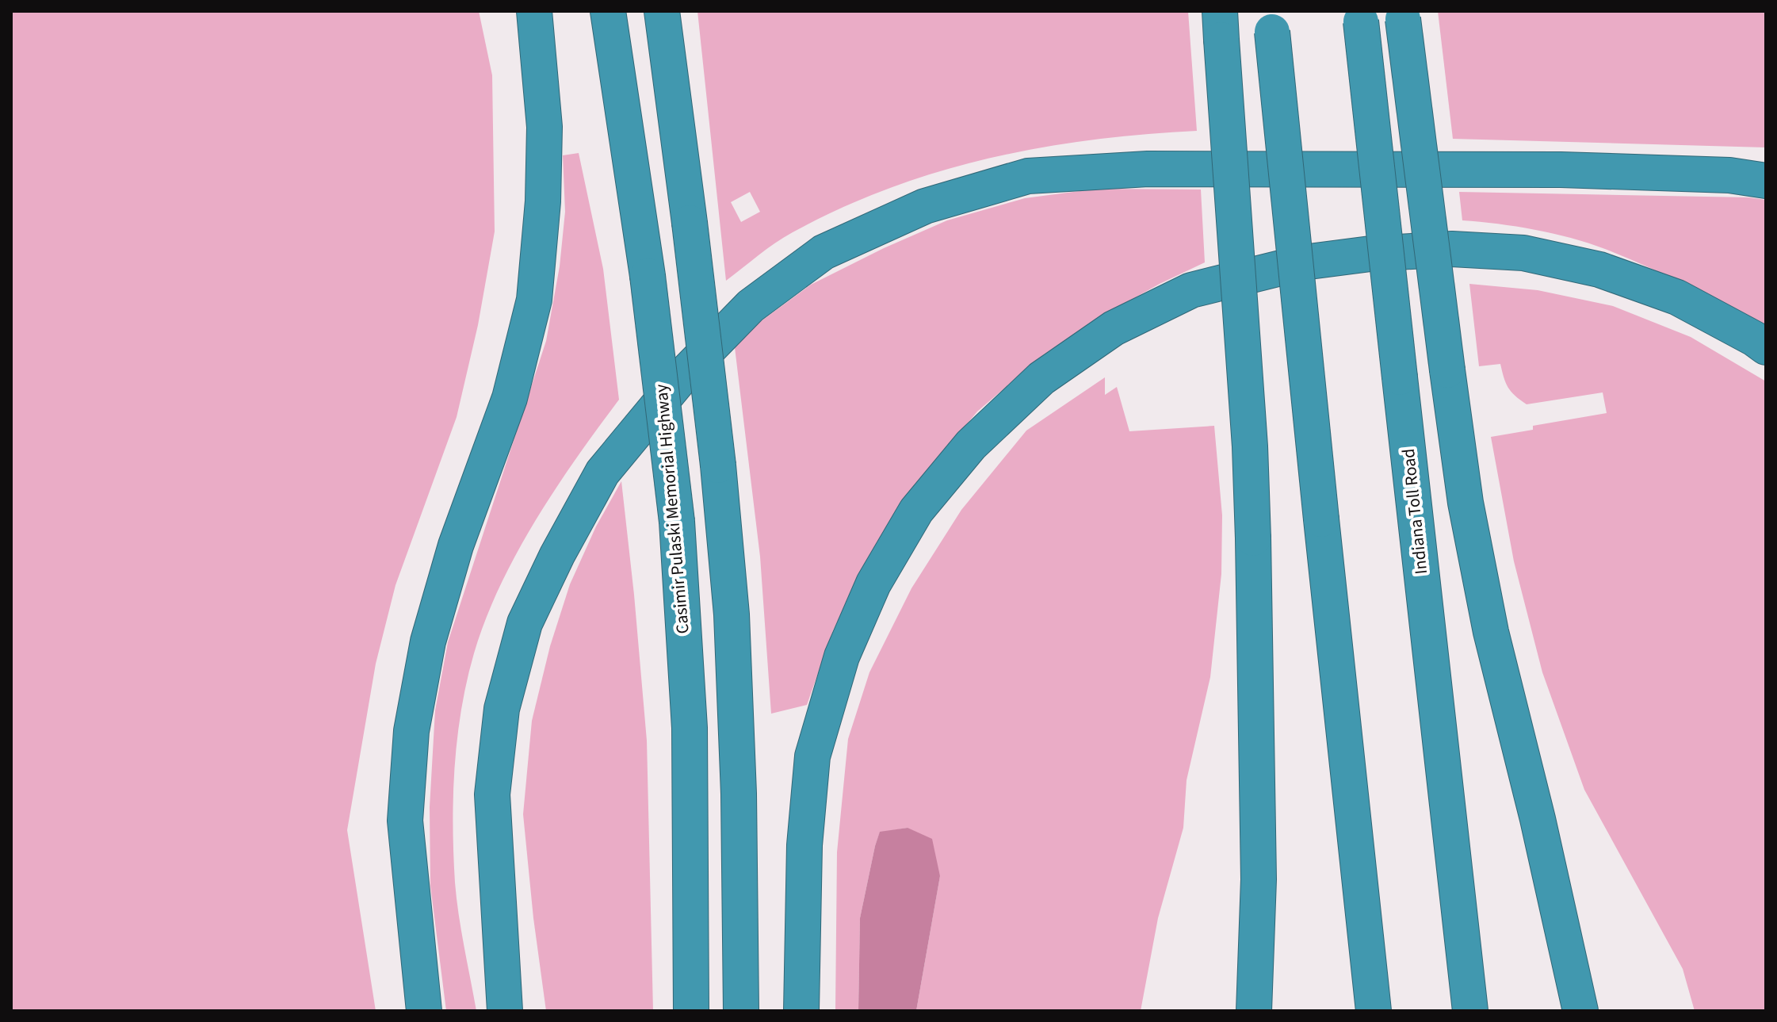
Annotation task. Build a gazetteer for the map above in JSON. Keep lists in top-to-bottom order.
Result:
{
  "streets": {
    "highway": ["Casimir Pulaski Memorial Highway", "Indiana Toll Road"]
  }
}
